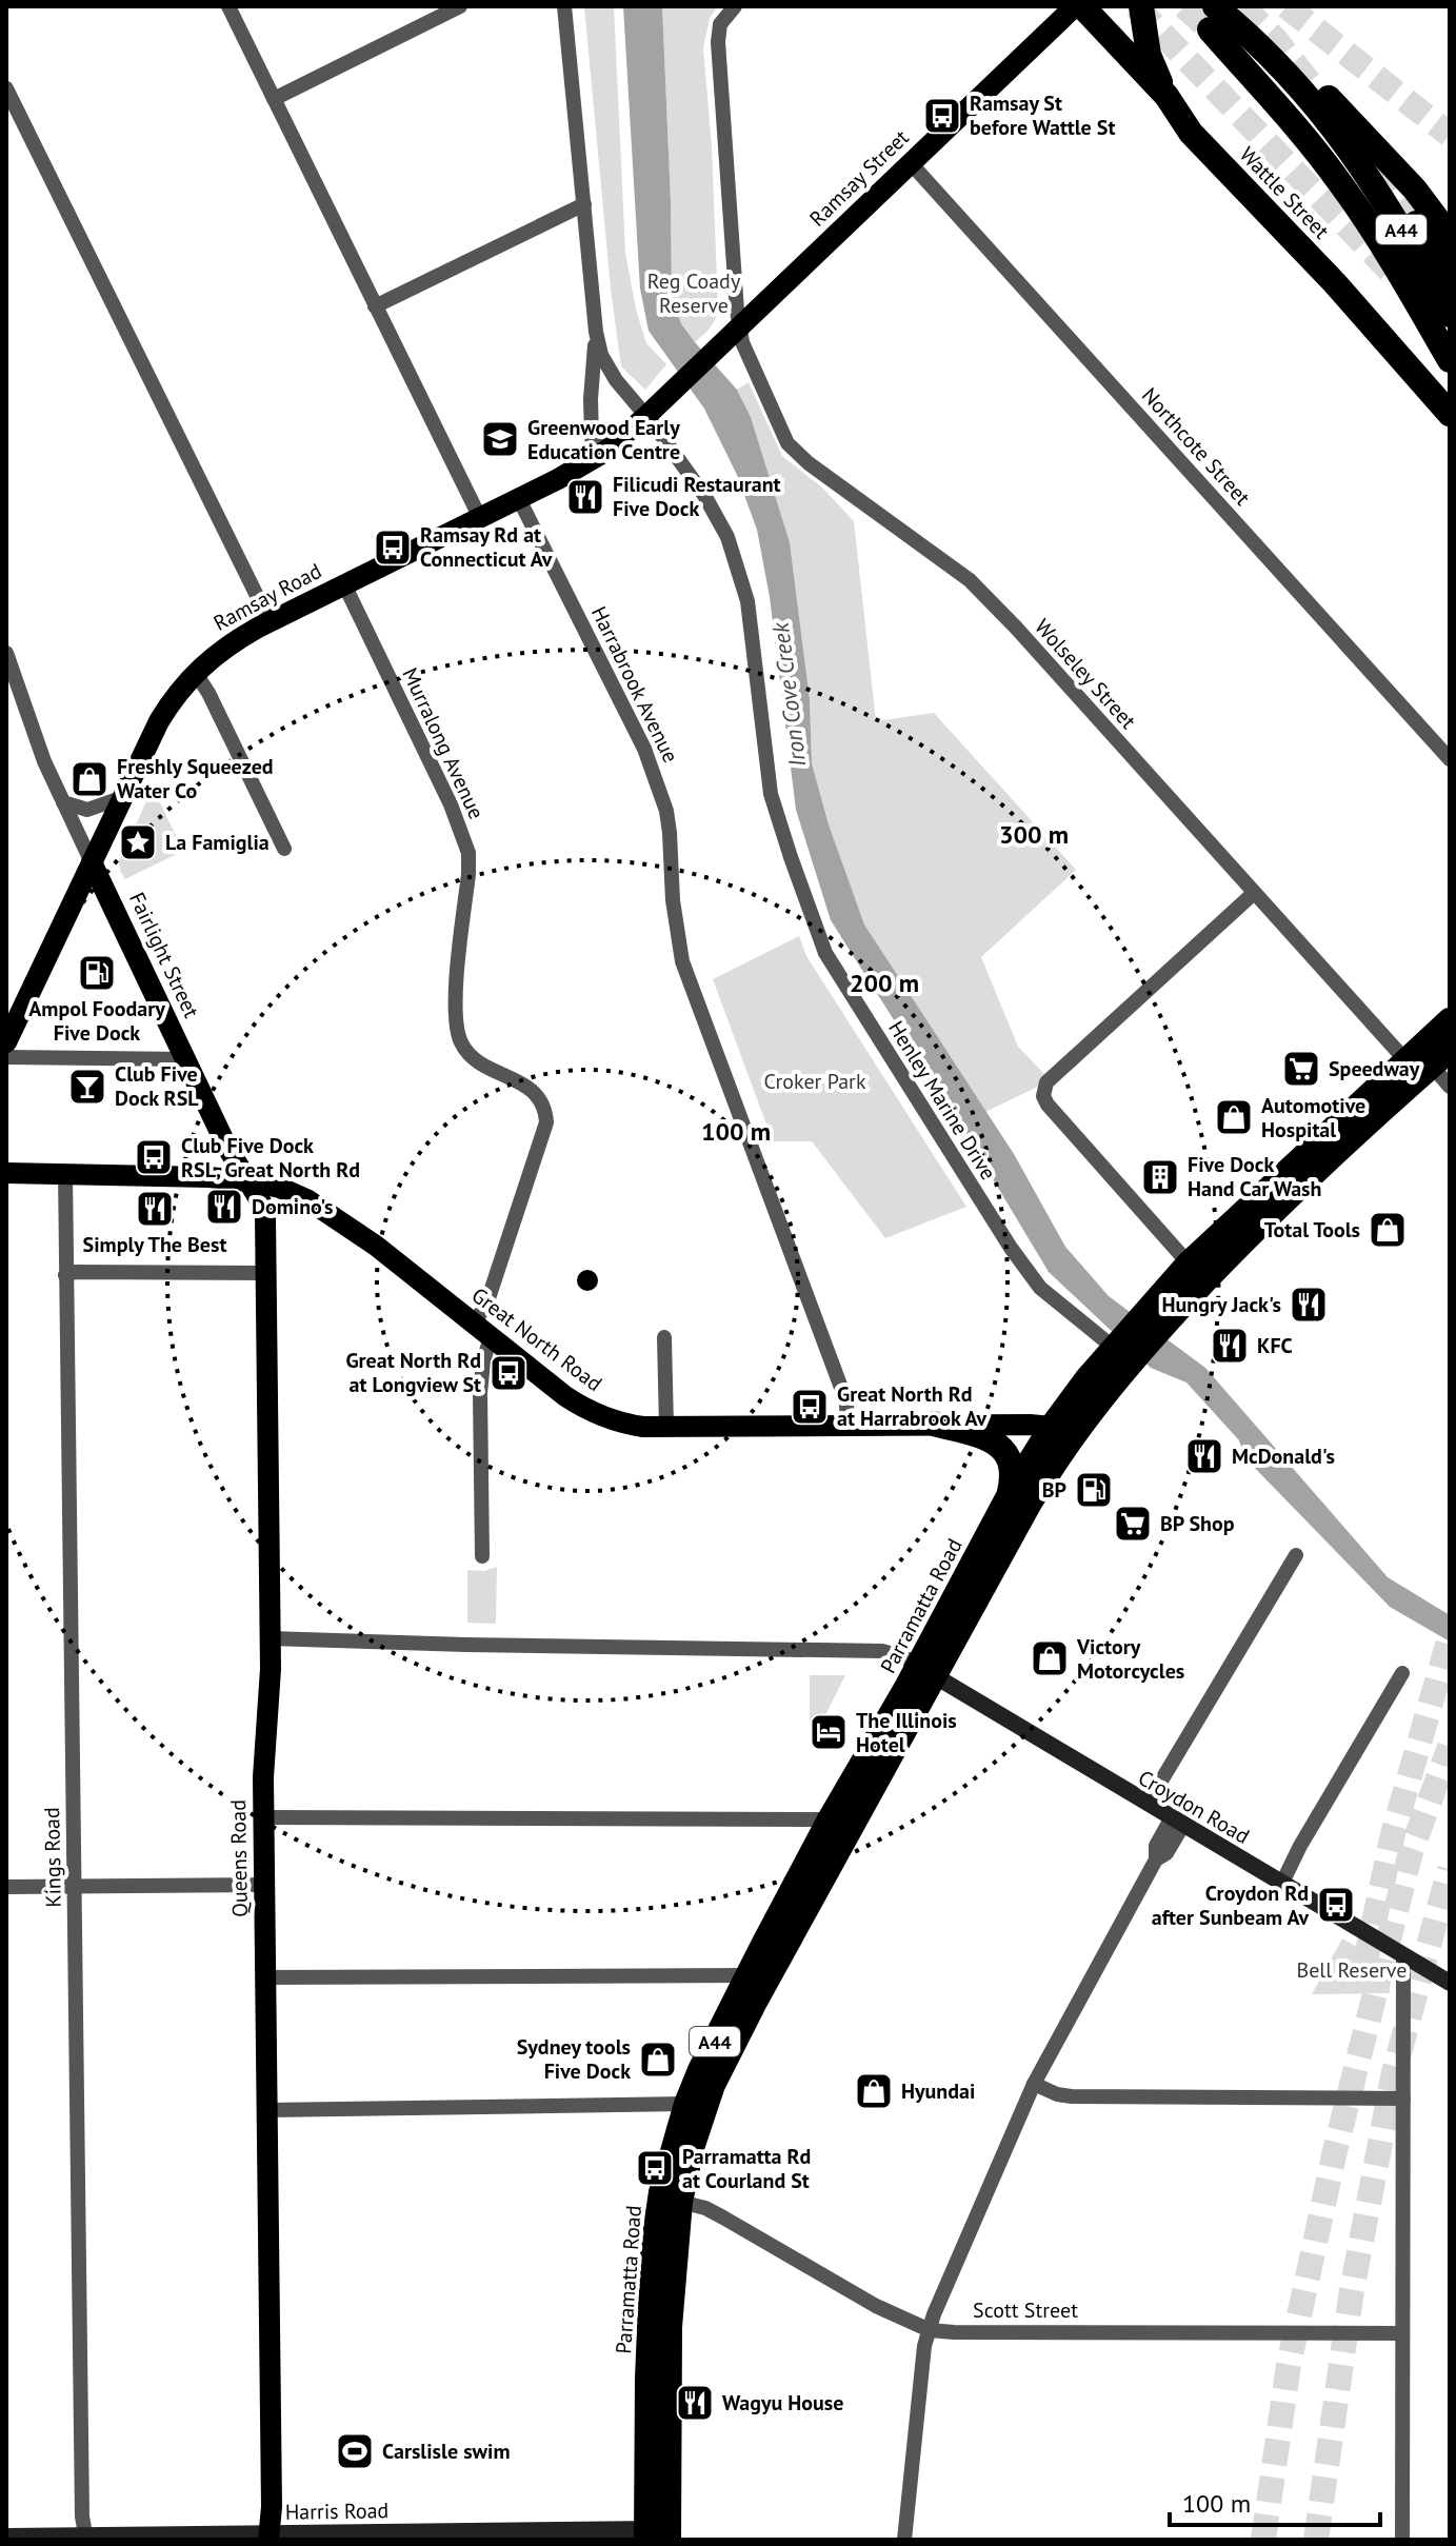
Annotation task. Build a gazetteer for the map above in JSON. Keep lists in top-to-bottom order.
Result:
{
  "streets": {
    "highway": ["Wattle Street", "A44", "Parramatta Road"],
    "main road": [
      "Ramsay Street",
      "Ramsay Road",
      "Fairlight Street",
      "Great North Road",
      "Croydon Road",
      "Queens Road",
      "Harris Road"
    ],
    "street": [
      "Northcote Street",
      "Wolseley Street",
      "Harrabrook Avenue",
      "Murralong Avenue",
      "Henley Marine Drive",
      "Kings Road",
      "Scott Street"
    ]
  },
  "crossings": [
    ["Ramsay Street", "Northcote Street"],
    ["Ramsay Street", "Ramsay Road"],
    ["Ramsay Street", "Wolseley Street"],
    ["Ramsay Road", "Harrabrook Avenue"],
    ["Ramsay Road", "Murralong Avenue"],
    ["Ramsay Road", "Fairlight Street"],
    ["Ramsay Road", "Henley Marine Drive"],
    ["Wolseley Street", "Parramatta Road"],
    ["Harrabrook Avenue", "Great North Road"],
    ["Murralong Avenue", "Great North Road"],
    ["Fairlight Street", "Great North Road"],
    ["Fairlight Street", "Queens Road"],
    ["Henley Marine Drive", "Parramatta Road"],
    ["Great North Road", "Parramatta Road"],
    ["Great North Road", "Kings Road"],
    ["Great North Road", "Queens Road"],
    ["Parramatta Road", "Croydon Road"],
    ["Parramatta Road", "Scott Street"],
    ["Parramatta Road", "Harris Road"],
    ["Kings Road", "Harris Road"],
    ["Queens Road", "Harris Road"]
  ],
  "water": ["Iron Cove Creek"],
  "parks": ["Reg Coady Reserve", "Croker Park", "Bell Reserve"],
  "places": {
    "bus stop": [
      "Ramsay St before Wattle St",
      "Ramsay Rd at Connecticut Av",
      "Club Five Dock RSL, Great North Rd",
      "Great North Rd at Longview St",
      "Great North Rd at Harrabrook Av",
      "Croydon Rd after Sunbeam Av",
      "Parramatta Rd at Courland St"
    ],
    "school or university": ["Greenwood Early Education Centre"],
    "restaurant": [
      "Filicudi Restaurant Five Dock",
      "Domino's",
      "Simply The Best",
      "Hungry Jack's",
      "KFC",
      "McDonald's",
      "Wagyu House"
    ],
    "shop": [
      "Freshly Squeezed Water Co",
      "Automotive Hospital",
      "Total Tools",
      "Victory Motorcycles",
      "Sydney tools Five Dock",
      "Hyundai"
    ],
    "place": ["La Famiglia"],
    "fuel station": ["Ampol Foodary Five Dock", "BP"],
    "supermarket": ["Speedway", "BP Shop"],
    "bar": ["Club Five Dock RSL"],
    "building": ["Five Dock Hand Car Wash"],
    "hotel": ["The Illinois Hotel"],
    "sports": ["Carslisle swim"]
  },
  "scale_bar": "100 m",
  "rings": ["300 m", "200 m", "100 m"]
}
